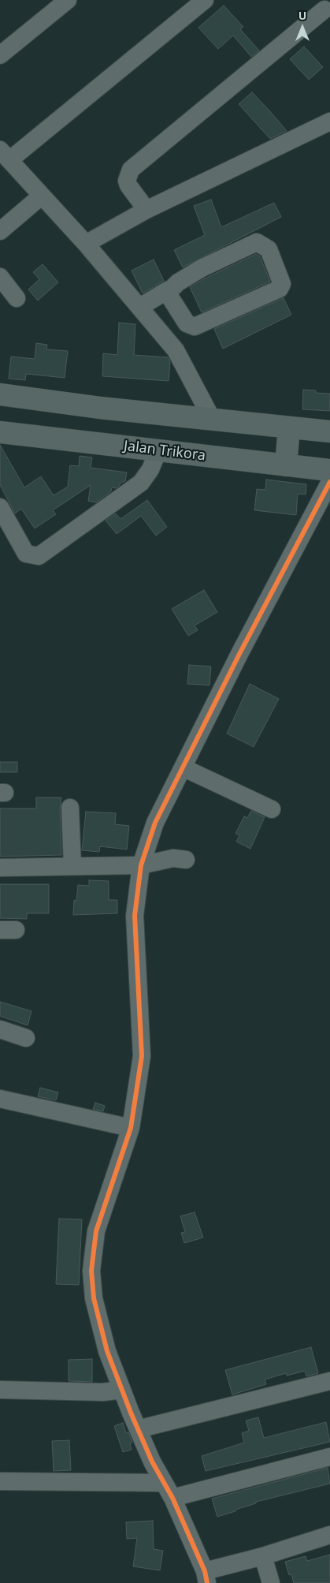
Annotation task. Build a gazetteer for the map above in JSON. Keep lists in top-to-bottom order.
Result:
{
  "streets": {
    "main road": ["Jalan Trikora"]
  },
  "north": "top"
}
